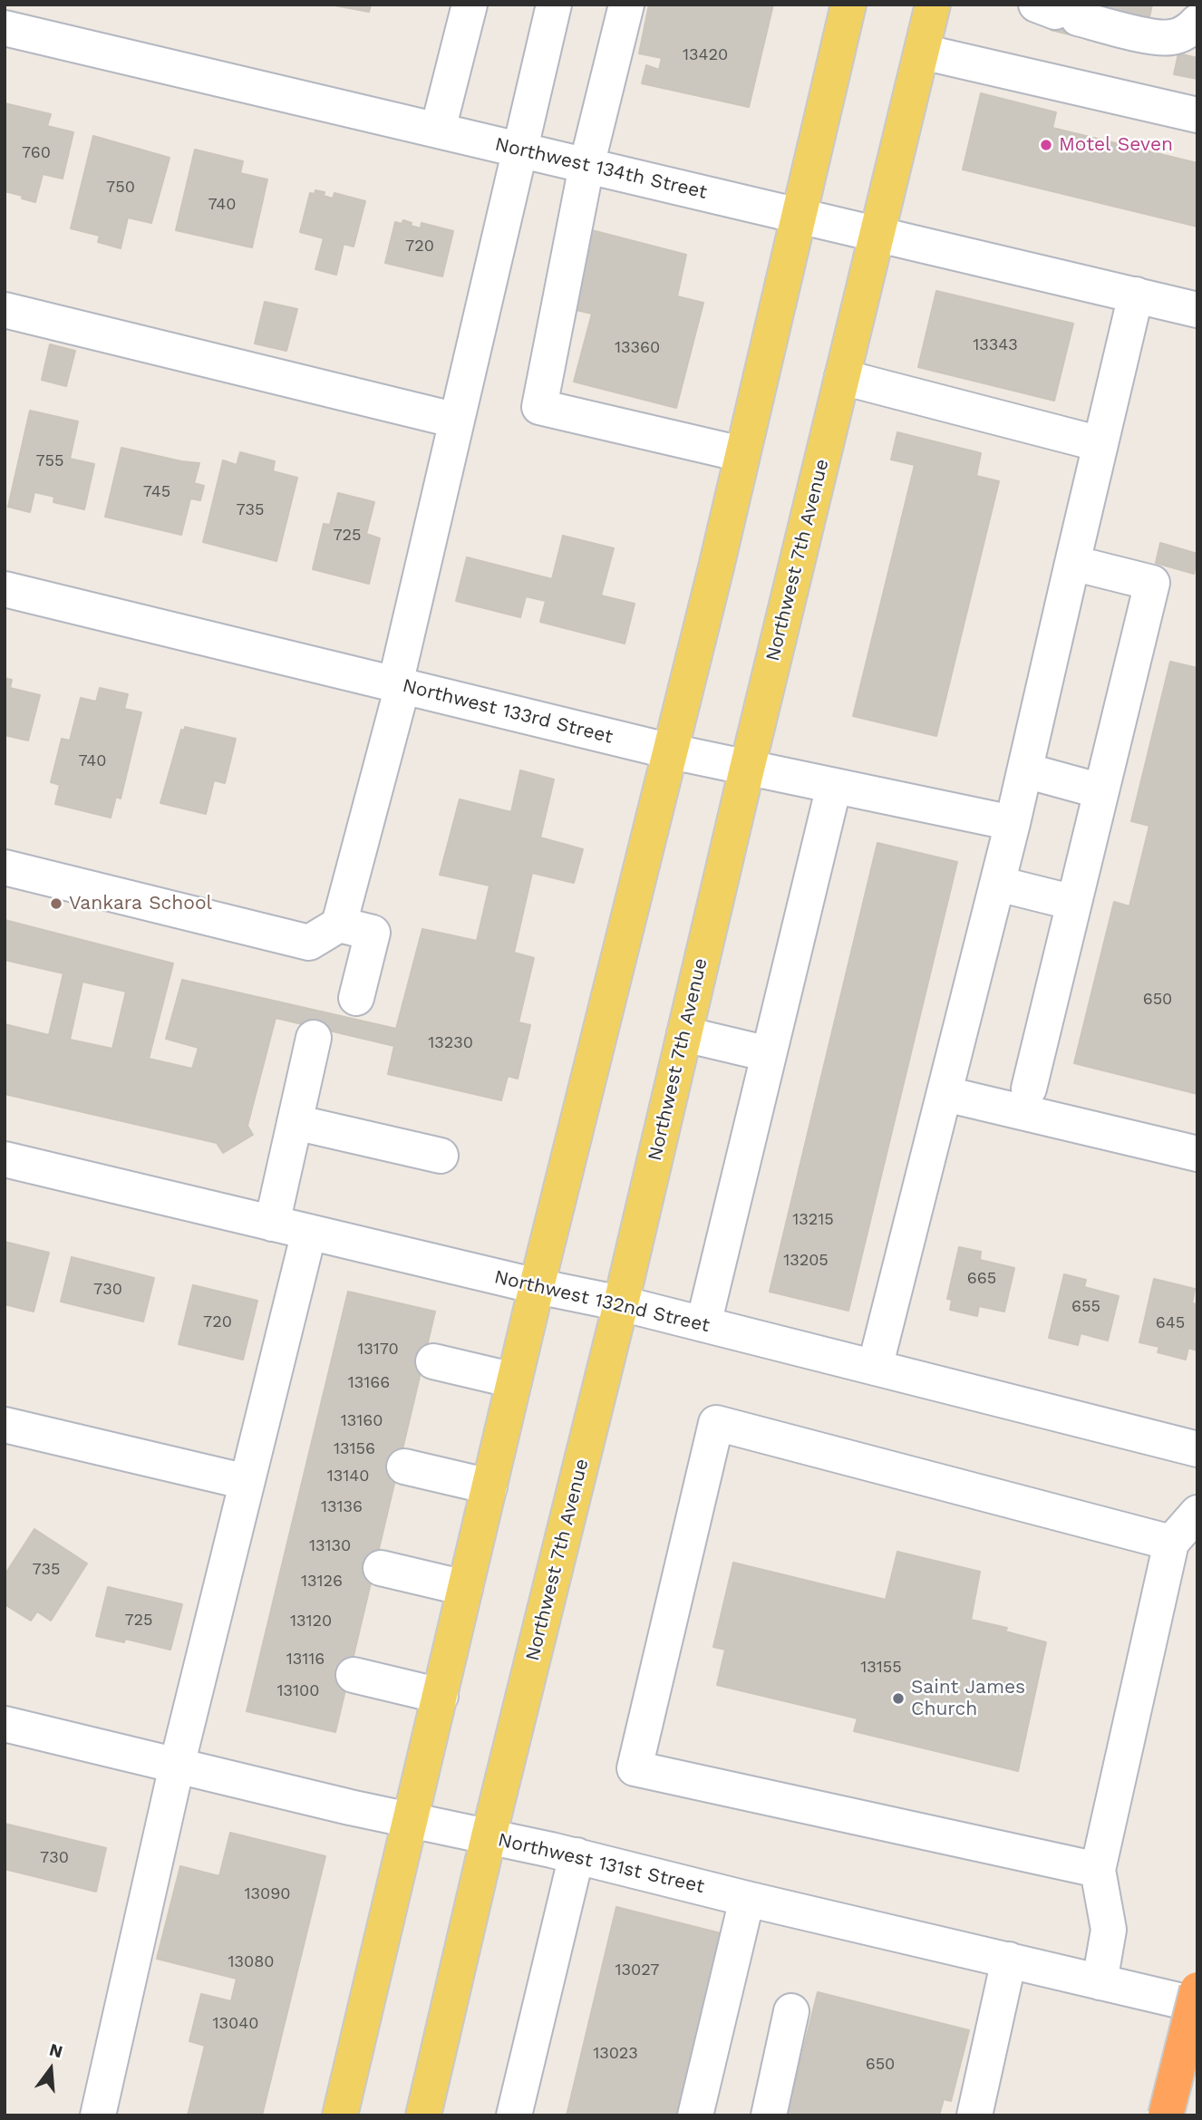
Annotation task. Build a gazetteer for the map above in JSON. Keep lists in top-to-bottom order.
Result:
{
  "streets": {
    "main road": ["Northwest 7th Avenue"],
    "street": [
      "Northwest 134th Street",
      "Northwest 133rd Street",
      "Northwest 132nd Street",
      "Northwest 131st Street"
    ]
  },
  "crossings": [
    ["Northwest 134th Street", "Northwest 7th Avenue"],
    ["Northwest 7th Avenue", "Northwest 133rd Street"],
    ["Northwest 7th Avenue", "Northwest 132nd Street"],
    ["Northwest 7th Avenue", "Northwest 131st Street"]
  ],
  "places": ["Motel Seven", "Vankara School", "Saint James Church"],
  "house_numbers": [
    "13420",
    "760",
    "750",
    "740",
    "720",
    "13343",
    "13360",
    "755",
    "745",
    "735",
    "725",
    "740",
    "650",
    "13230",
    "13215",
    "13205",
    "665",
    "730",
    "655",
    "720",
    "645",
    "13170",
    "13166",
    "13160",
    "13156",
    "13140",
    "13136",
    "13130",
    "735",
    "13126",
    "725",
    "13120",
    "13116",
    "13155",
    "13100",
    "730",
    "13090",
    "13080",
    "13027",
    "13040",
    "13023",
    "650"
  ],
  "north": "top"
}
